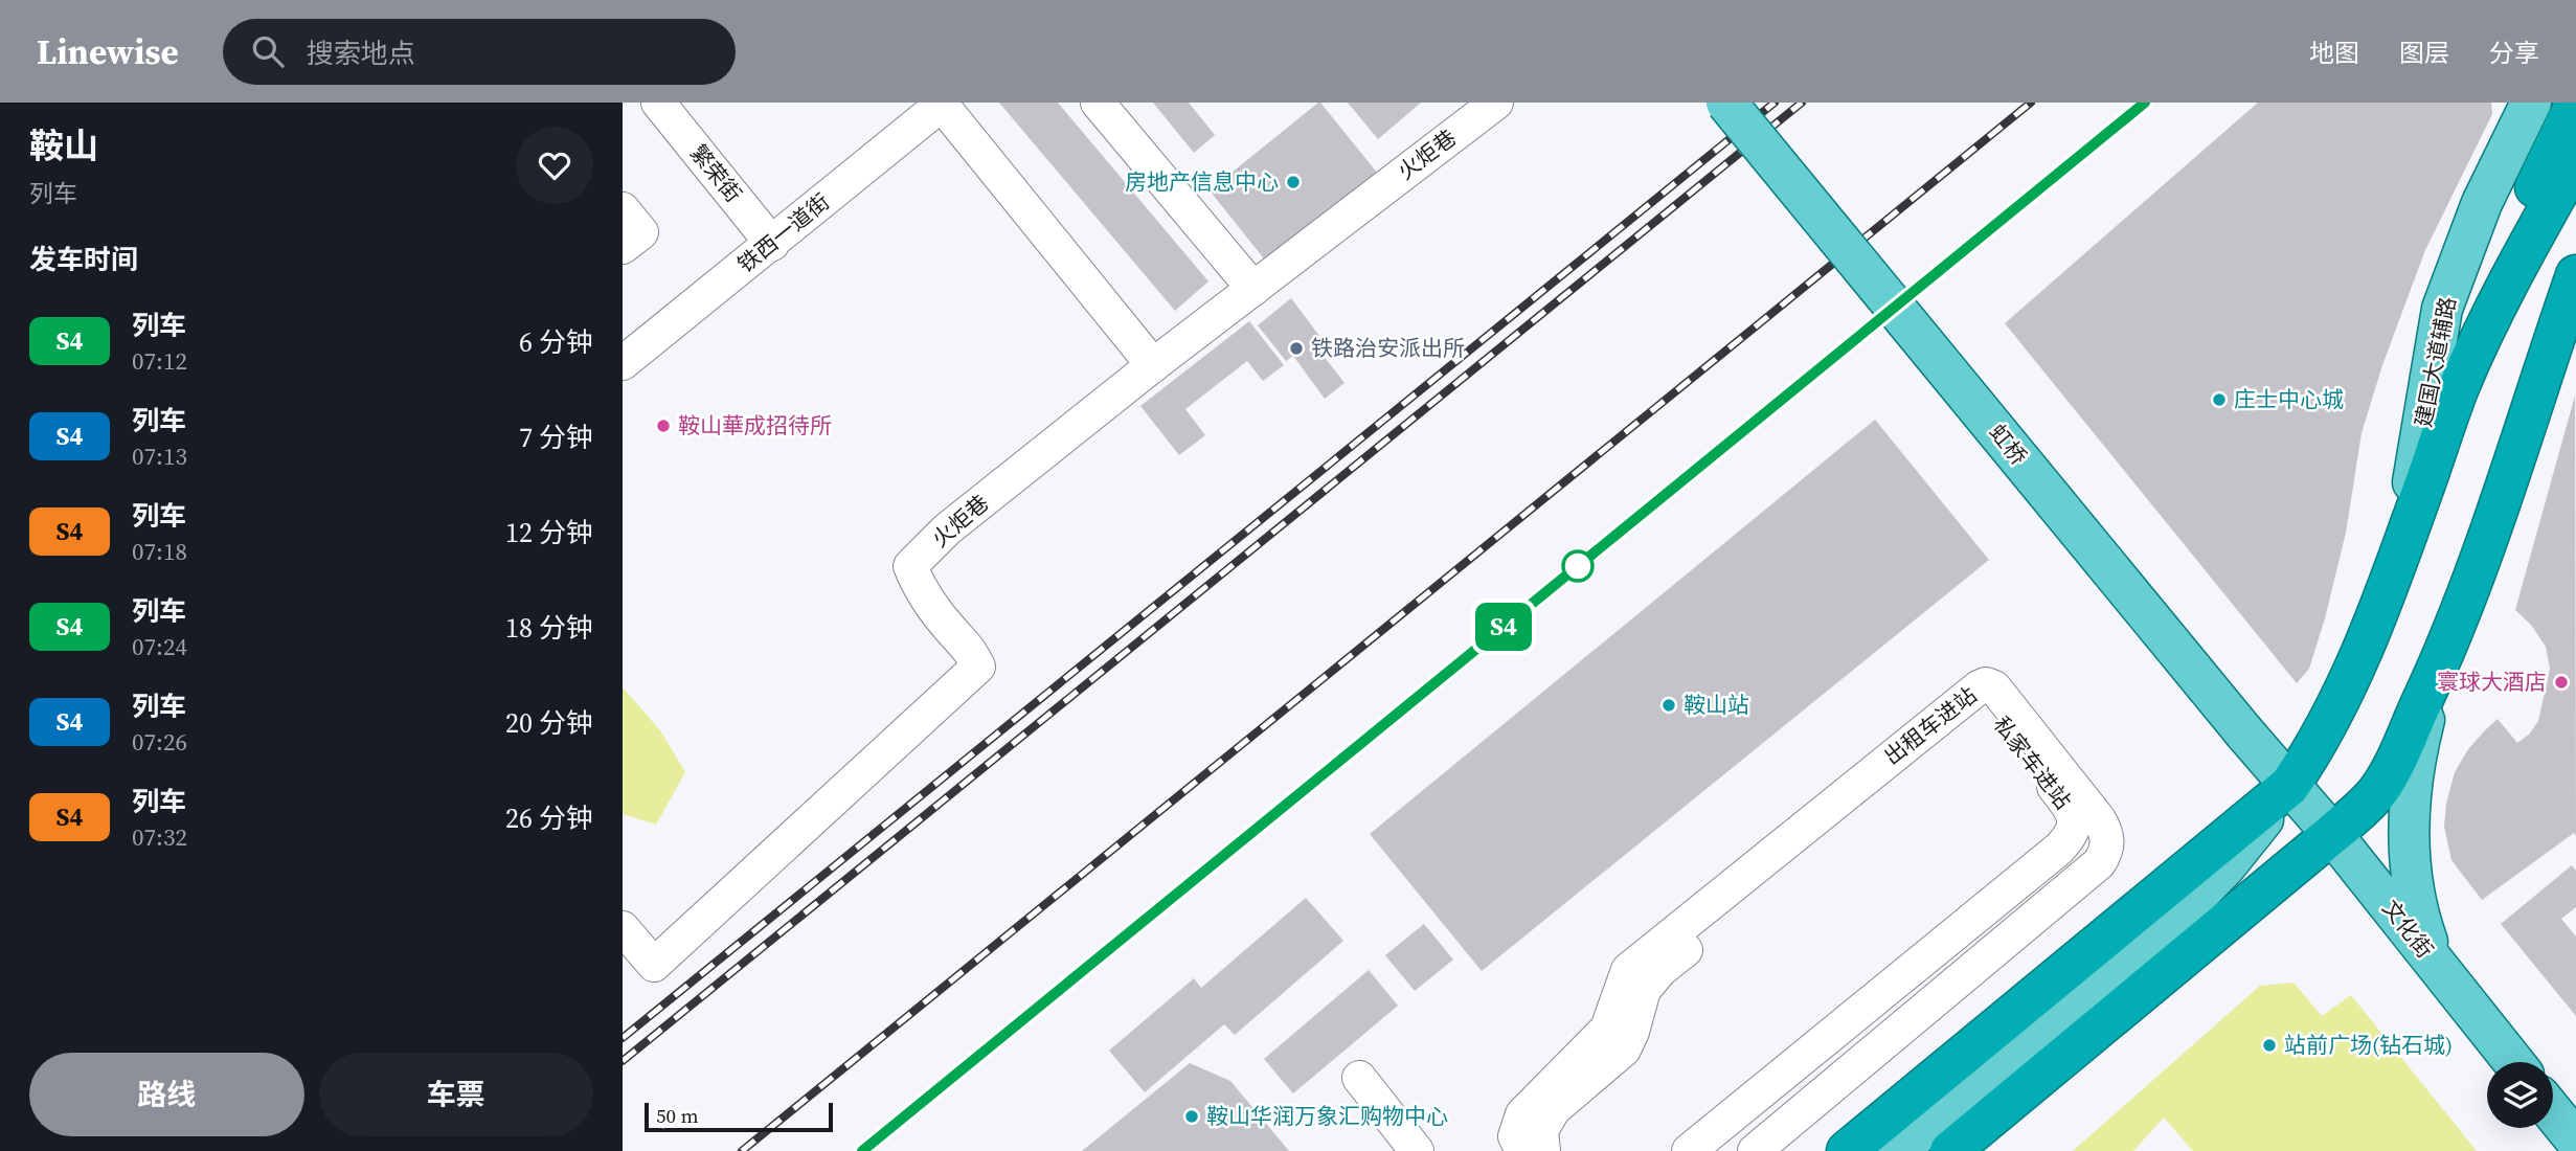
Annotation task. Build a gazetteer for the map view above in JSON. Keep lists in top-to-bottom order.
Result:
{
  "streets": {
    "main road": ["建国大道辅路", "虹桥", "文化街"],
    "street": [
      "火炬巷",
      "繁荣街",
      "铁西一道街",
      "出租车进站",
      "私家车进站"
    ]
  },
  "crossings": [
    ["繁荣街", "铁西一道街"],
    ["虹桥", "文化街"]
  ],
  "places": [
    "房地产信息中心",
    "铁路治安派出所",
    "庄士中心城",
    "鞍山華成招待所",
    "寰球大酒店",
    "鞍山站",
    "站前广场(钻石城)",
    "鞍山华润万象汇购物中心"
  ],
  "scale_bar": "50 m",
  "page": {
    "header": "Linewise",
    "search": "搜索地点",
    "nav": ["地图", "图层", "分享"],
    "heading": [
      ["鞍山", "列车"],
      "发车时间"
    ],
    "on_map": "S4",
    "list": [
      {
        "mark": "S4",
        "name": "列车",
        "note": "07:12",
        "value": "6 分钟"
      },
      {
        "mark": "S4",
        "name": "列车",
        "note": "07:13",
        "value": "7 分钟"
      },
      {
        "mark": "S4",
        "name": "列车",
        "note": "07:18",
        "value": "12 分钟"
      },
      {
        "mark": "S4",
        "name": "列车",
        "note": "07:24",
        "value": "18 分钟"
      },
      {
        "mark": "S4",
        "name": "列车",
        "note": "07:26",
        "value": "20 分钟"
      },
      {
        "mark": "S4",
        "name": "列车",
        "note": "07:32",
        "value": "26 分钟"
      }
    ],
    "buttons": ["路线", "车票"],
    "scale": "50 m"
  }
}
